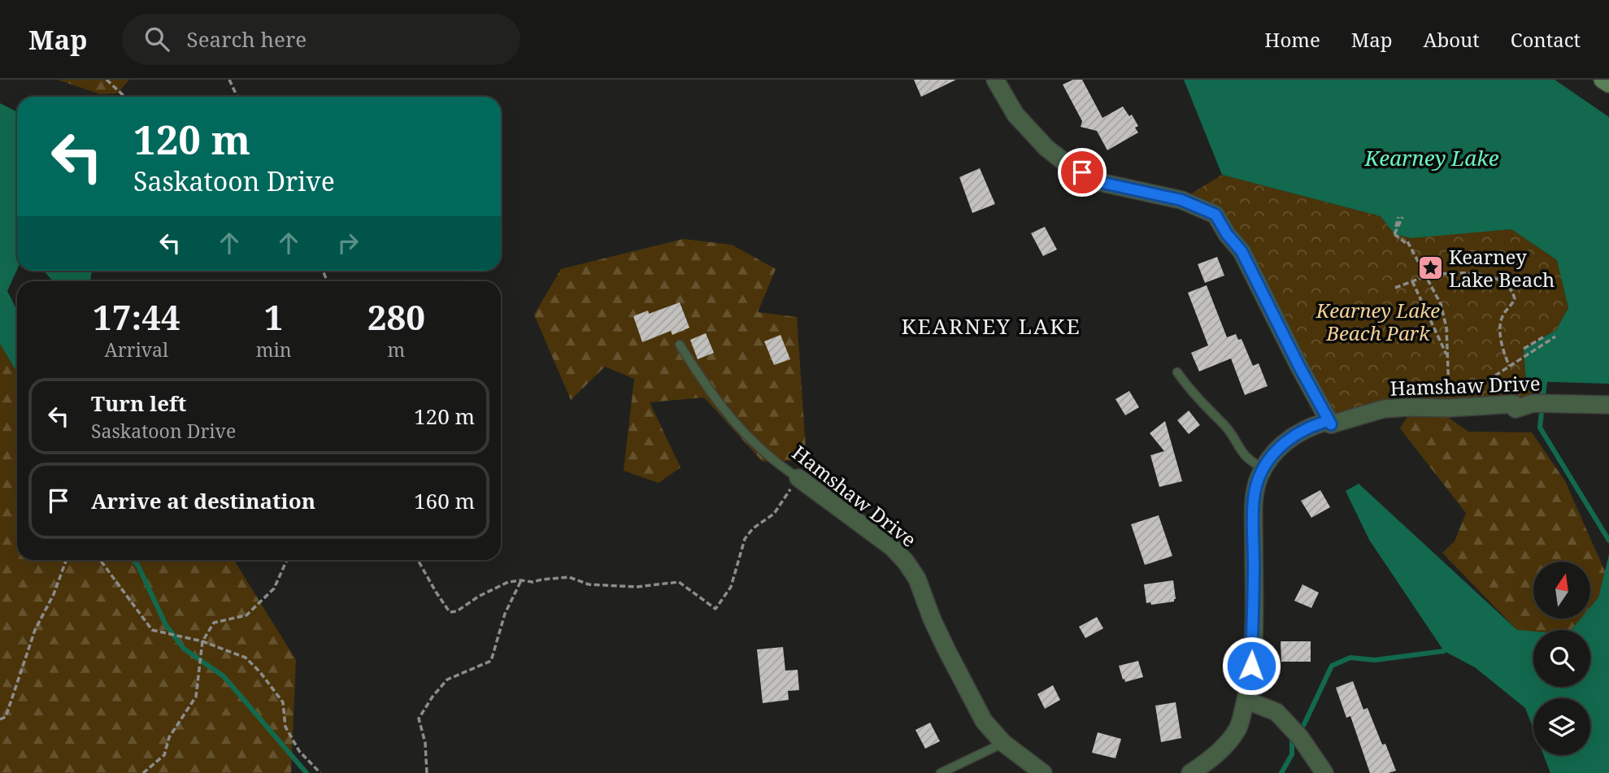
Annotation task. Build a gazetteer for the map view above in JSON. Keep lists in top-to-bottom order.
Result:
{
  "streets": {
    "street": ["Hamshaw Drive"]
  },
  "districts": ["KEARNEY LAKE"],
  "water": ["Kearney Lake"],
  "parks": ["Kearney Lake Beach Park"],
  "places": {
    "place": ["Kearney Lake Beach"]
  },
  "north": "top",
  "page": {
    "header": "Map",
    "search": "Search here",
    "nav": [
      "Home",
      "Map",
      "About",
      "Contact"
    ],
    "turn": ["120 m", "Saskatoon Drive"],
    "eta": [
      "17:44",
      "Arrival",
      "1",
      "min",
      "280",
      "m"
    ],
    "list": [
      {
        "name": "Turn left",
        "note": "Saskatoon Drive",
        "value": "120 m"
      },
      {
        "name": "Arrive at destination",
        "value": "160 m"
      }
    ]
  }
}
